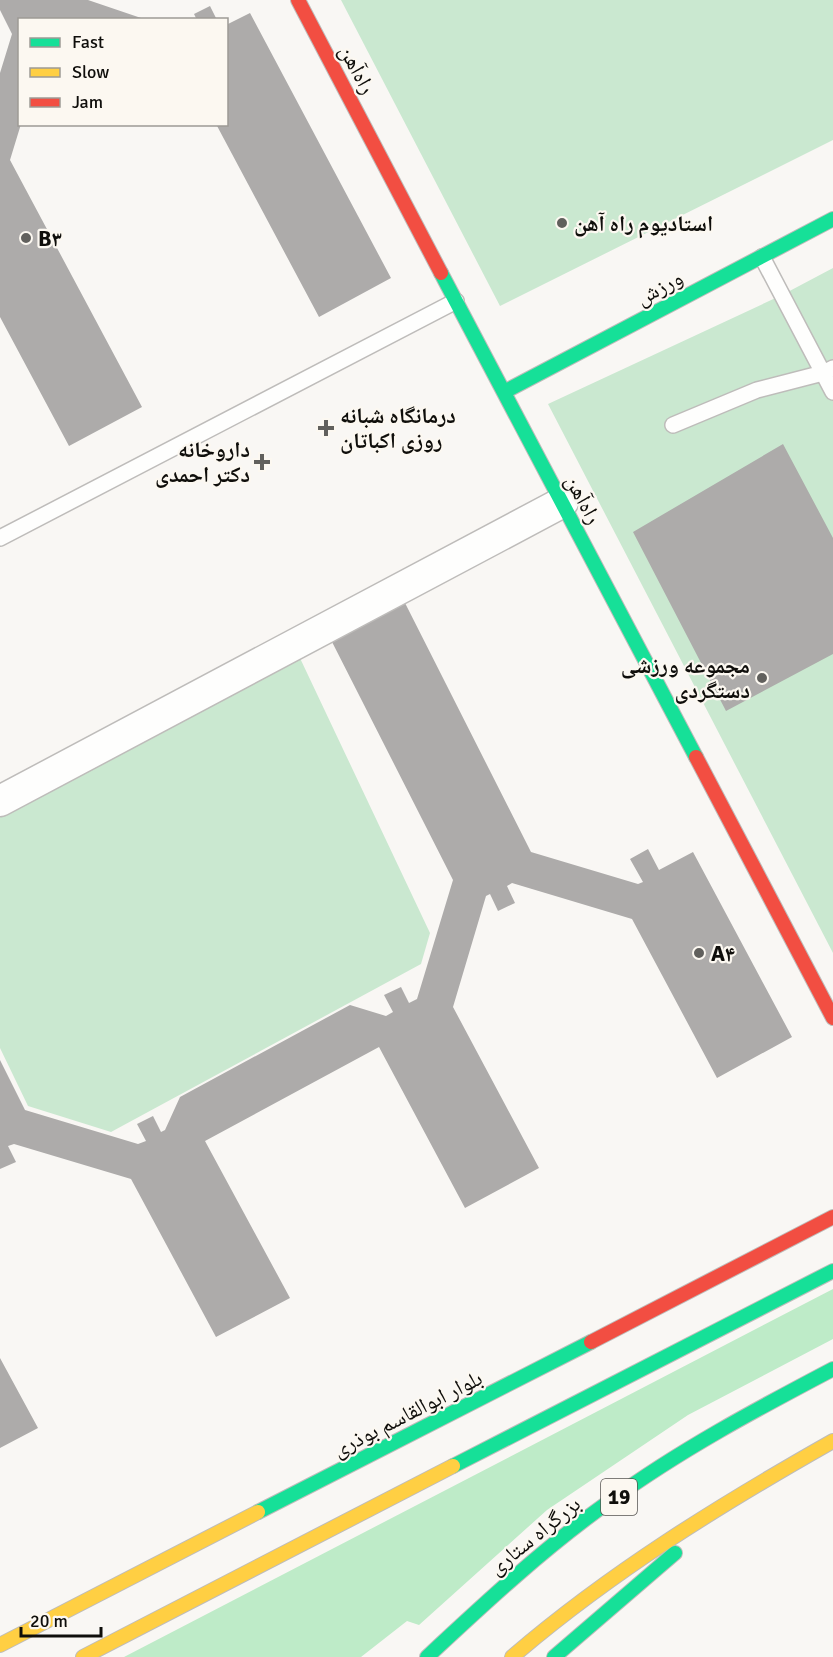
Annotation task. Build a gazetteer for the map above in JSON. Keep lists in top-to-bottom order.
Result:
{
  "streets": {
    "main road": [
      "راه‌آهن",
      "ورزش",
      "بلوار ابوالقاسم بوذری",
      "19",
      "بزرگراه ستاری"
    ]
  },
  "crossings": [
    ["راه‌آهن", "ورزش"]
  ],
  "places": {
    "other": [
      "استادیوم راه آهن",
      "B۳",
      "مجموعه ورزشی دستگردی",
      "A۴"
    ],
    "health": ["درمانگاه شبانه روزی اکباتان", "داروخانه دکتر احمدی"]
  },
  "legend": ["Fast", "Slow", "Jam"],
  "scale_bar": "20 m"
}
